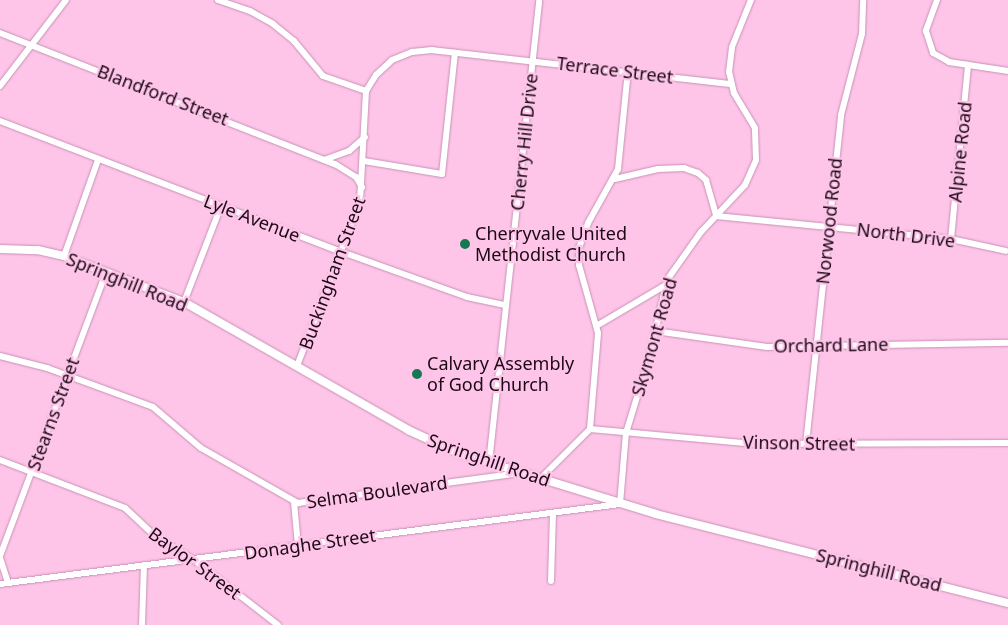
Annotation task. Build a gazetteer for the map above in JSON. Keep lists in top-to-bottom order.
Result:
{
  "streets": {
    "street": [
      "Terrace Street",
      "Blandford Street",
      "Cherry Hill Drive",
      "Alpine Road",
      "Lyle Avenue",
      "Norwood Road",
      "North Drive",
      "Buckingham Street",
      "Springhill Road",
      "Skymont Road",
      "Orchard Lane",
      "Stearns Street",
      "Vinson Street",
      "Selma Boulevard",
      "Donaghe Street",
      "Baylor Street"
    ]
  },
  "crossings": [
    ["Terrace Street", "Cherry Hill Drive"],
    ["Terrace Street", "Buckingham Street"],
    ["Terrace Street", "Skymont Road"],
    ["Blandford Street", "Buckingham Street"],
    ["Cherry Hill Drive", "Lyle Avenue"],
    ["Cherry Hill Drive", "Springhill Road"],
    ["Alpine Road", "North Drive"],
    ["Lyle Avenue", "Buckingham Street"],
    ["Norwood Road", "North Drive"],
    ["Norwood Road", "Orchard Lane"],
    ["Norwood Road", "Vinson Street"],
    ["North Drive", "Skymont Road"],
    ["Buckingham Street", "Springhill Road"],
    ["Springhill Road", "Skymont Road"],
    ["Springhill Road", "Stearns Street"],
    ["Springhill Road", "Selma Boulevard"],
    ["Springhill Road", "Donaghe Street"],
    ["Skymont Road", "Orchard Lane"],
    ["Skymont Road", "Vinson Street"],
    ["Skymont Road", "Donaghe Street"],
    ["Stearns Street", "Selma Boulevard"],
    ["Stearns Street", "Donaghe Street"],
    ["Stearns Street", "Baylor Street"],
    ["Donaghe Street", "Baylor Street"]
  ],
  "places": ["Cherryvale United Methodist Church", "Calvary Assembly of God Church"]
}
